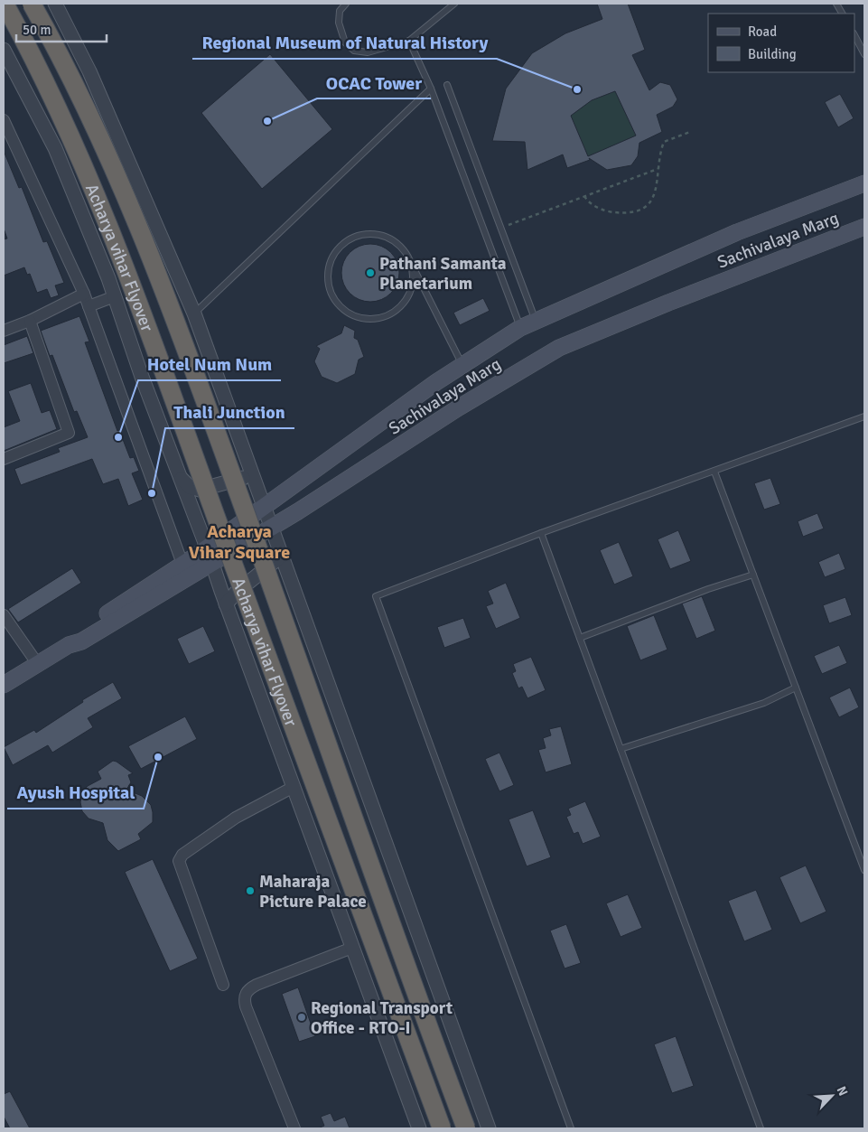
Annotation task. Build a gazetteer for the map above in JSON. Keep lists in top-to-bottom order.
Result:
{
  "streets": {
    "highway": ["Acharya vihar Flyover"],
    "main road": ["Sachivalaya Marg"]
  },
  "districts": ["Acharya Vihar Square"],
  "places": [
    "Regional Museum of Natural History",
    "OCAC Tower",
    "Pathani Samanta Planetarium",
    "Hotel Num Num",
    "Thali Junction",
    "Ayush Hospital",
    "Maharaja Picture Palace",
    "Regional Transport Office - RTO-I"
  ],
  "legend": ["Road", "Building"],
  "scale_bar": "50 m",
  "north": "top right"
}
